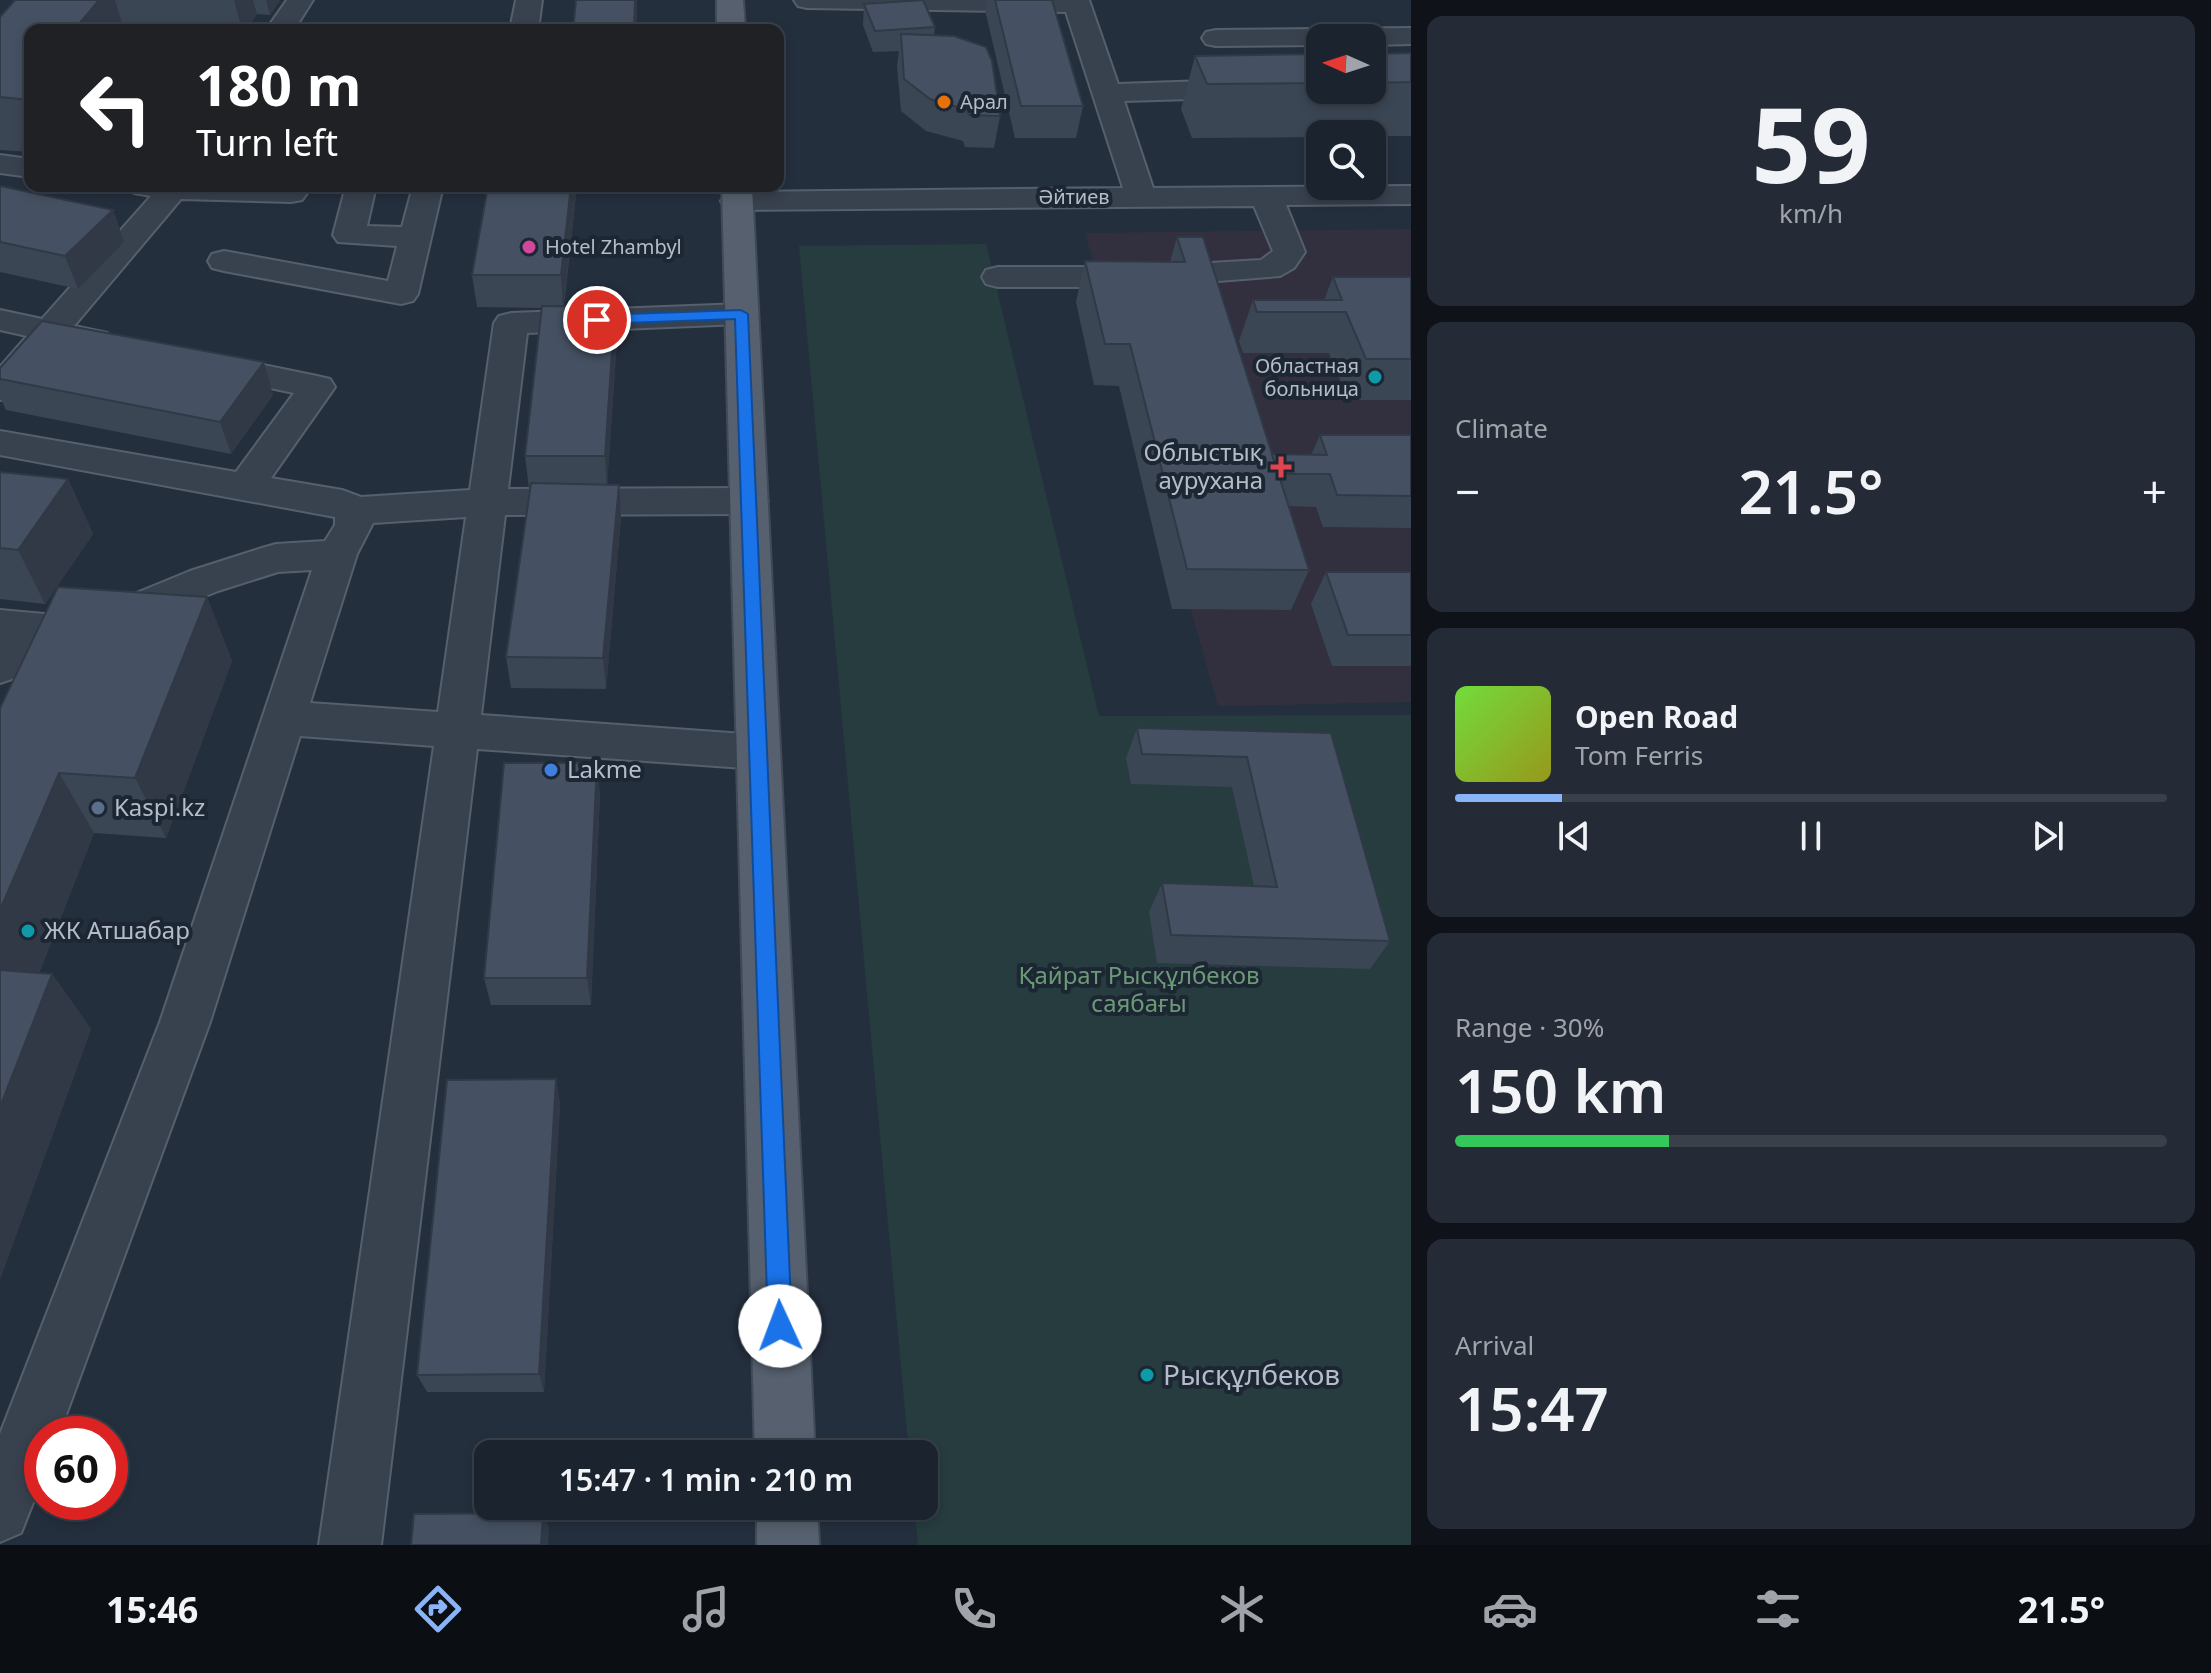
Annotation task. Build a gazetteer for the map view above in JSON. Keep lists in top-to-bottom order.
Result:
{
  "streets": {
    "street": ["Әйтиев"]
  },
  "parks": ["Қайрат Рысқұлбеков саябағы"],
  "places": {
    "other": [
      "Арал",
      "Hotel Zhambyl",
      "Областная больница",
      "Lakme",
      "Kaspi.kz",
      "ЖК Атшабар",
      "Рысқұлбеков"
    ],
    "health": ["Облыстық аурухана"]
  },
  "north": "left",
  "page": {
    "tile": [
      ["59", "km/h"],
      "Climate",
      ["Range · 30%", "150 km"],
      ["Arrival", "15:47"]
    ],
    "turn": ["180 m", "Turn left"],
    "heat": ["−", "21.5°", "+"],
    "song": ["Open Road", "Tom Ferris"],
    "limit": "60",
    "trip": "15:47 · 1 min · 210 m",
    "tabs": ["15:46", "21.5°"]
  }
}
